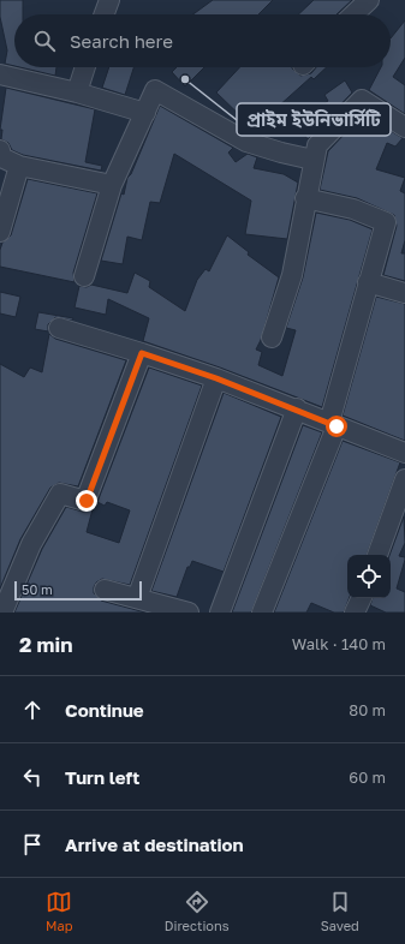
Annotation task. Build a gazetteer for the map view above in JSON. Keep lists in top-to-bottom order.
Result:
{
  "places": ["প্রাইম ইউনিভার্সিটি"],
  "scale_bar": "50 m",
  "page": {
    "search": "Search here",
    "scale": "50 m",
    "heading": ["2 min", "Walk · 140 m"],
    "list": [
      ["Continue", "80 m"],
      ["Turn left", "60 m"],
      "Arrive at destination"
    ],
    "nav": ["Map", "Directions", "Saved"]
  }
}
